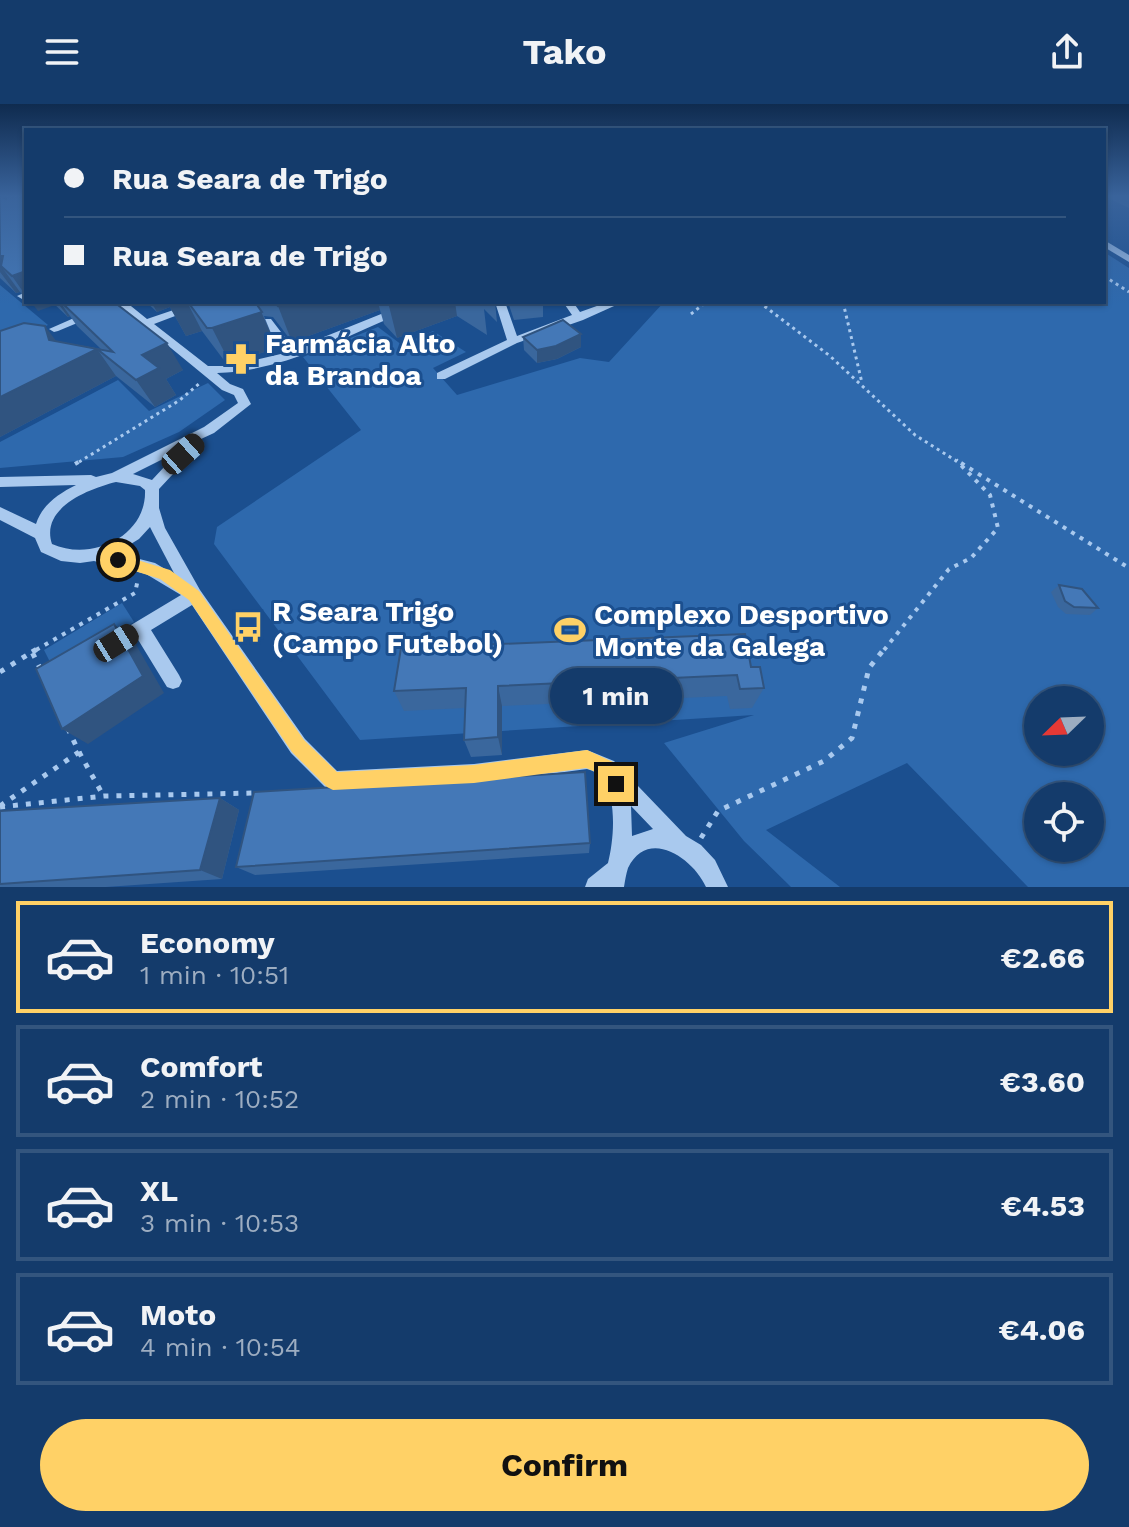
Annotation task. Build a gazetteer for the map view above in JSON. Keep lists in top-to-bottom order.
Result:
{
  "places": {
    "pharmacy": ["Farmácia Alto da Brandoa"],
    "bus stop": ["R Seara Trigo (Campo Futebol)"],
    "sports": ["Complexo Desportivo Monte da Galega"]
  },
  "north": "bottom left",
  "page": {
    "header": "Tako",
    "banner": ["Rua Seara de Trigo", "Rua Seara de Trigo"],
    "bubble": "1 min",
    "list": [
      {
        "name": "Economy",
        "note": "1 min · 10:51",
        "value": "€2.66"
      },
      {
        "name": "Comfort",
        "note": "2 min · 10:52",
        "value": "€3.60"
      },
      {
        "name": "XL",
        "note": "3 min · 10:53",
        "value": "€4.53"
      },
      {
        "name": "Moto",
        "note": "4 min · 10:54",
        "value": "€4.06"
      }
    ],
    "buttons": "Confirm"
  }
}
